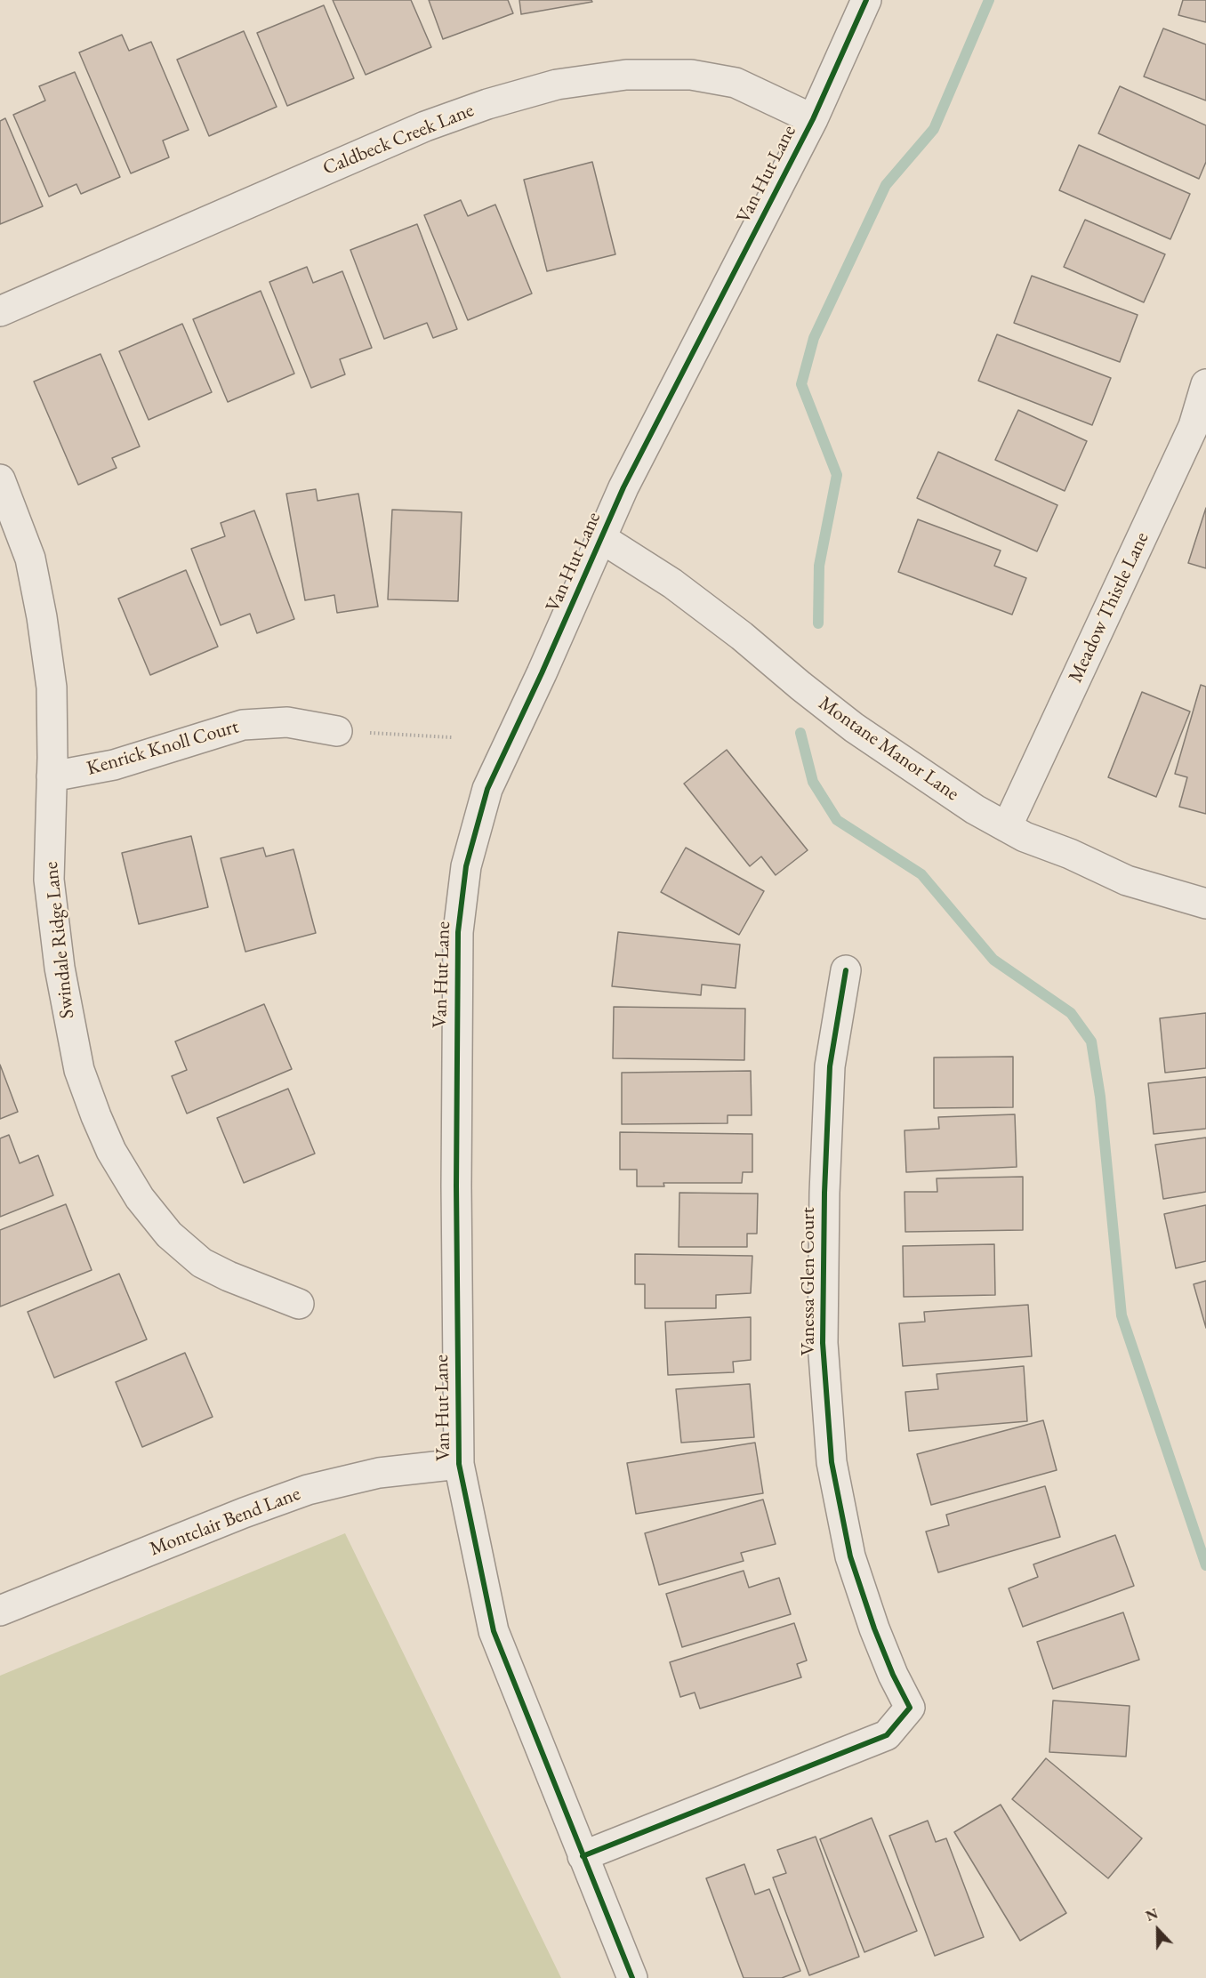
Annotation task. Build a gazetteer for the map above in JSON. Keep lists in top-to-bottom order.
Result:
{
  "streets": {
    "street": [
      "Caldbeck Creek Lane",
      "Van Hut Lane",
      "Meadow Thistle Lane",
      "Kenrick Knoll Court",
      "Montane Manor Lane",
      "Swindale Ridge Lane",
      "Vanessa Glen Court",
      "Montclair Bend Lane"
    ]
  },
  "crossings": [
    ["Caldbeck Creek Lane", "Van Hut Lane"],
    ["Van Hut Lane", "Montane Manor Lane"],
    ["Van Hut Lane", "Vanessa Glen Court"],
    ["Van Hut Lane", "Montclair Bend Lane"],
    ["Meadow Thistle Lane", "Montane Manor Lane"],
    ["Kenrick Knoll Court", "Swindale Ridge Lane"]
  ],
  "north": "top"
}
